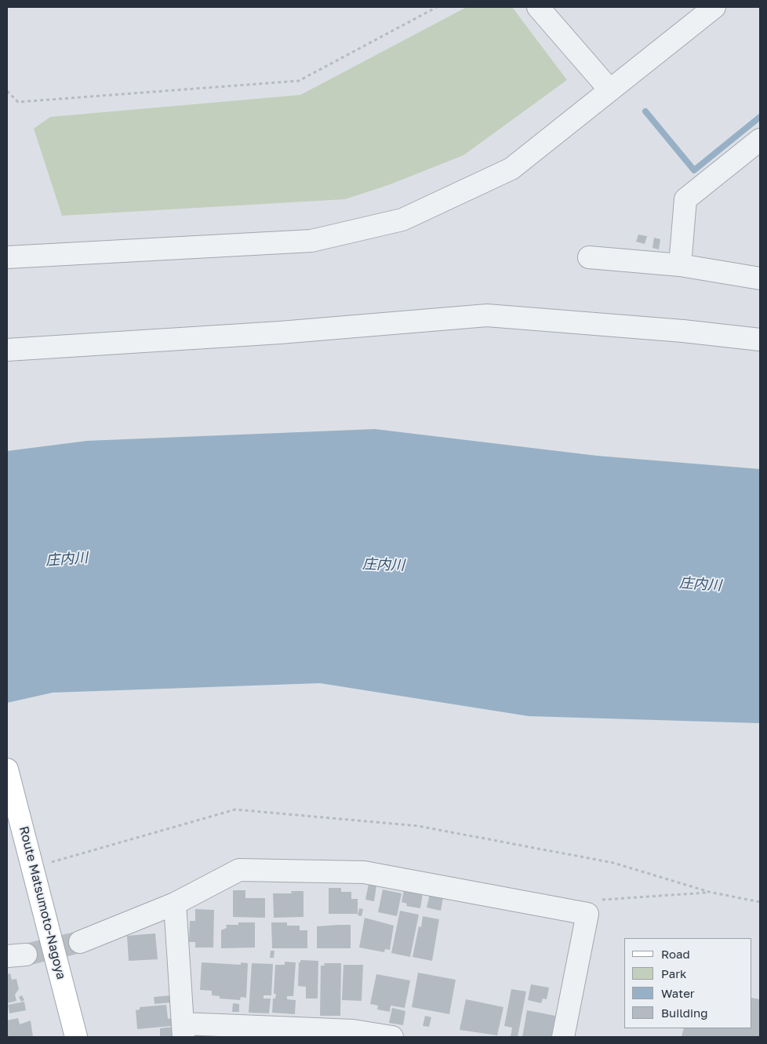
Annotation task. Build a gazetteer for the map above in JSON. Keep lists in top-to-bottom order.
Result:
{
  "streets": {
    "main road": ["Route Matsumoto-Nagoya"]
  },
  "water": ["庄内川"],
  "legend": [
    "Road",
    "Park",
    "Water",
    "Building"
  ]
}
